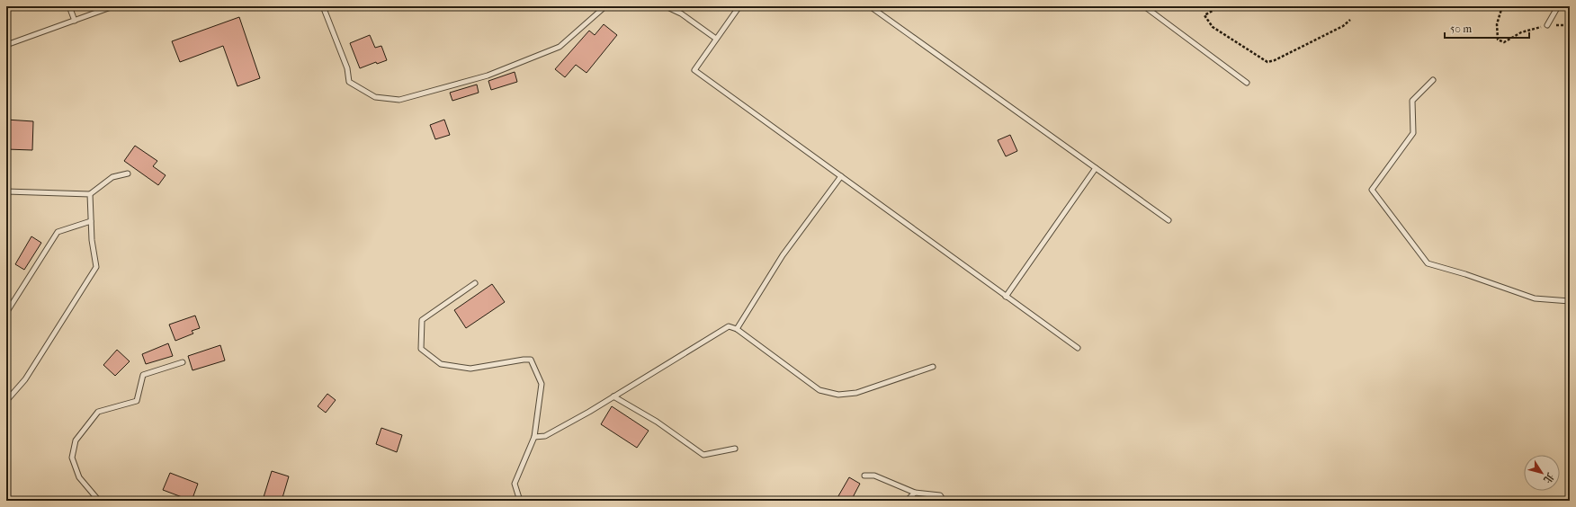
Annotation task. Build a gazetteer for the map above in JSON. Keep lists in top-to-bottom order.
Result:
{
  "scale_bar": "50 m",
  "north": "bottom right"
}
